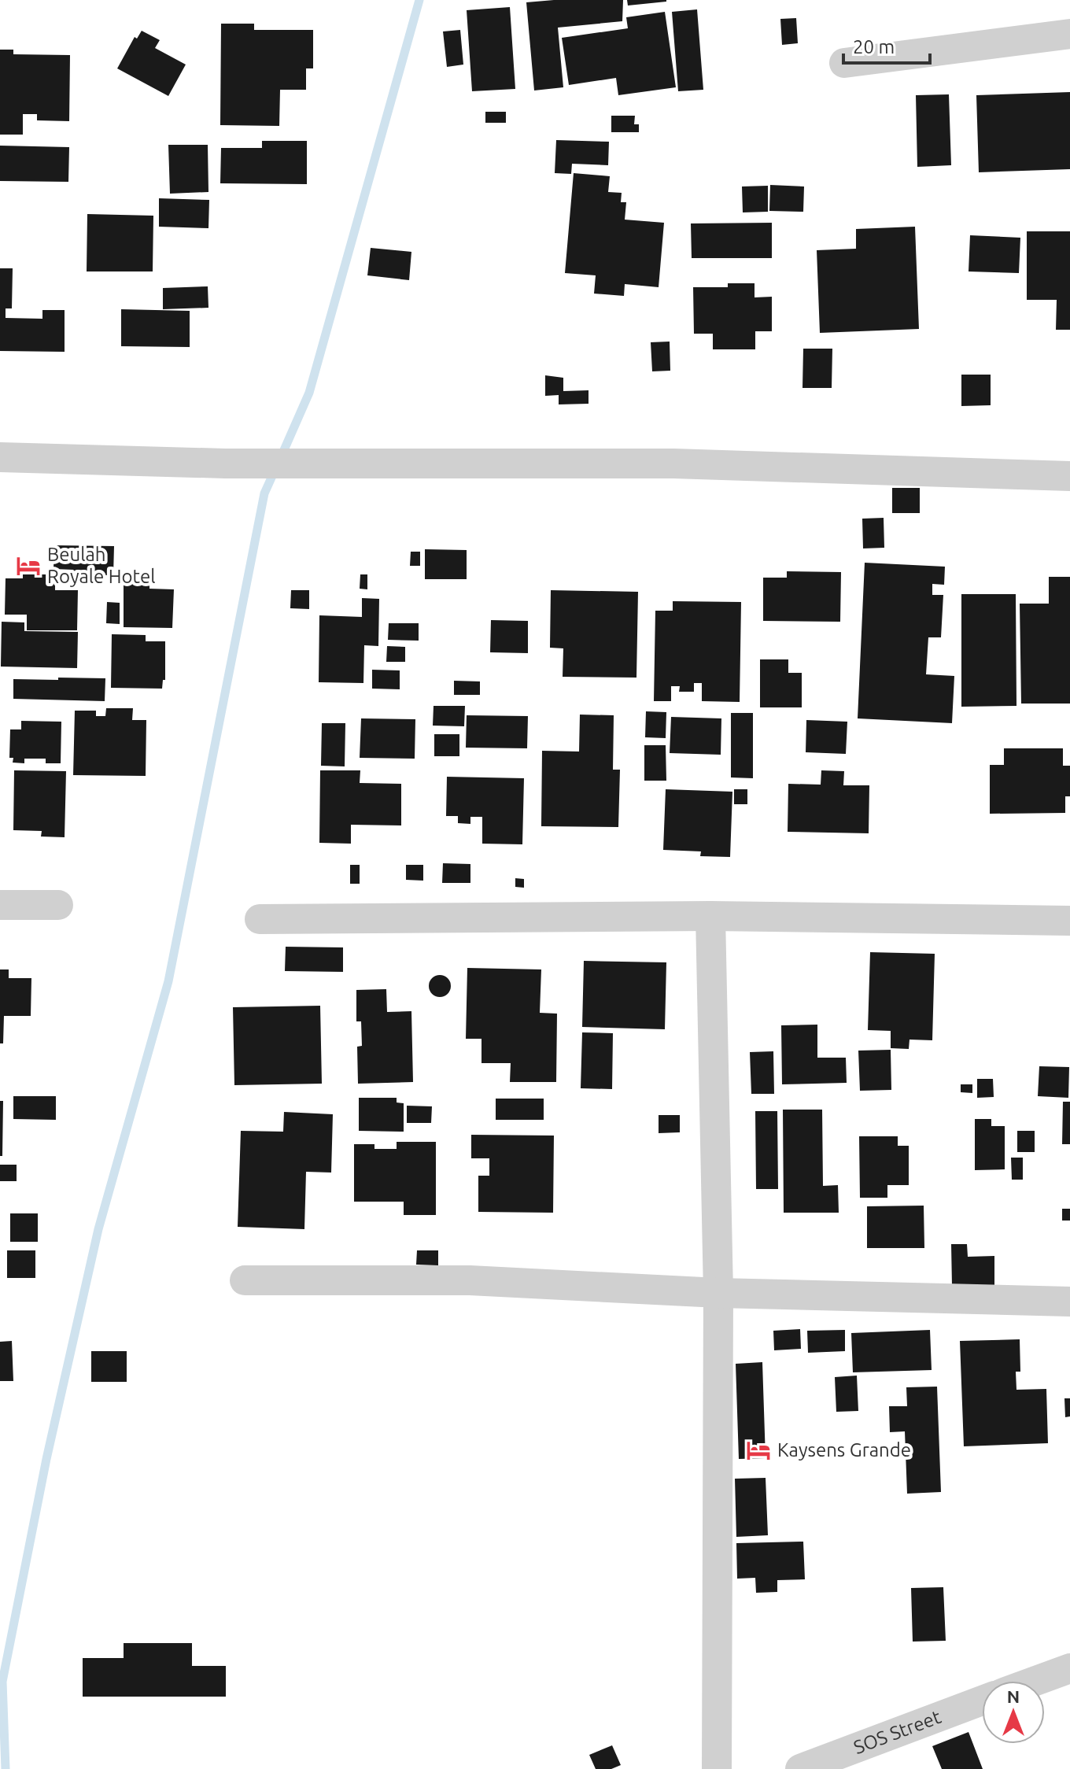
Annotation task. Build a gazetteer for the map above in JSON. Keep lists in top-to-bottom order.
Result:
{
  "streets": {
    "street": ["SOS Street"]
  },
  "places": {
    "hotel": ["Beulah Royale Hotel", "Kaysens Grande"]
  },
  "scale_bar": "20 m",
  "north": "top"
}
